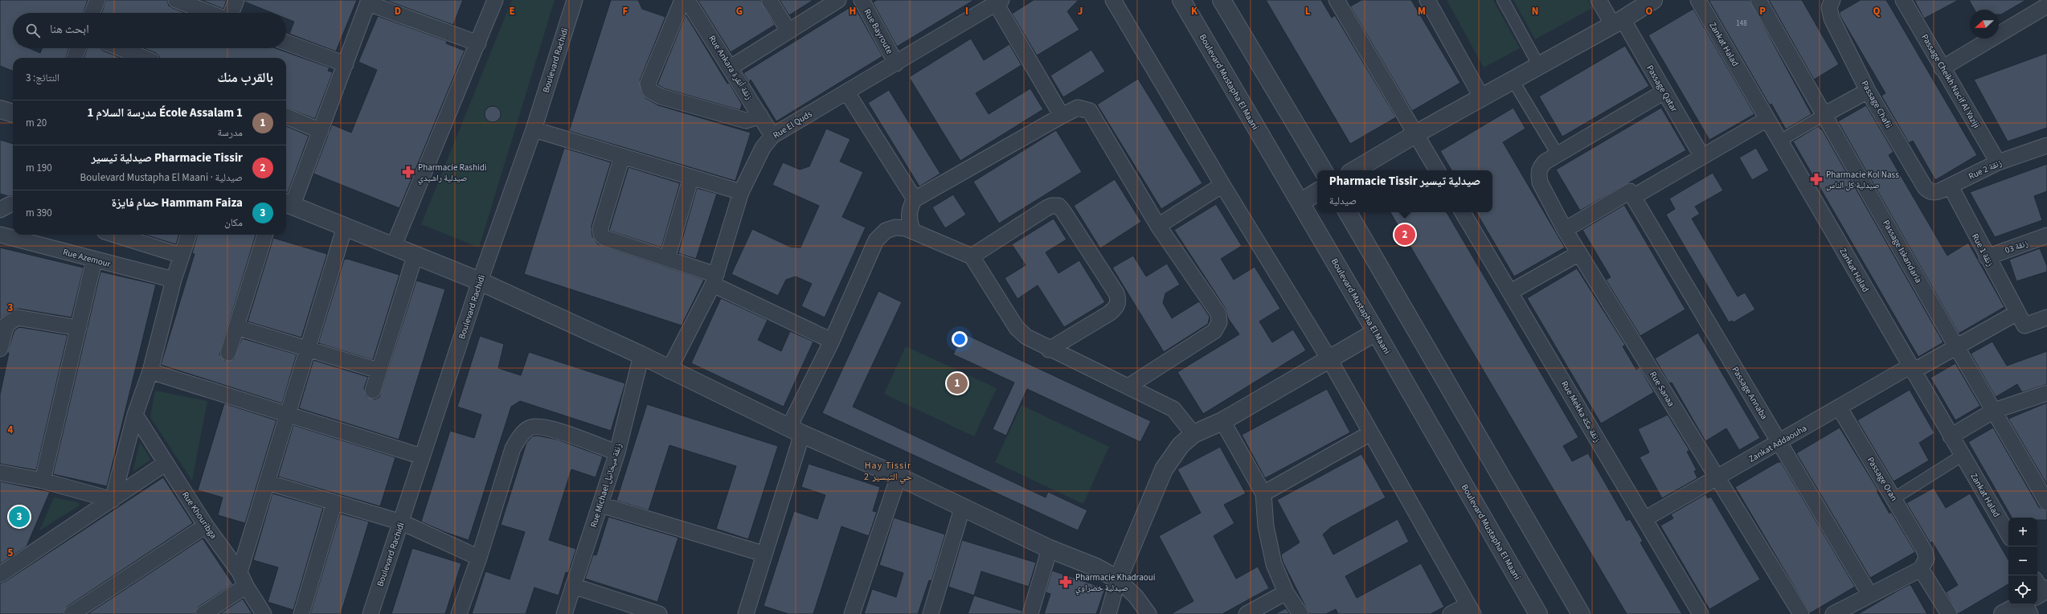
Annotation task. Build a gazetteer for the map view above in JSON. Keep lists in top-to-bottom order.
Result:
{
  "streets": {
    "street": [
      "Rue Bayroute",
      "Zankat Halad",
      "Boulevard Rachidi",
      "Rue Ankara زنقة أنقرة",
      "Passage Cheikh Nacif Al Yaziji",
      "Boulevard Mustapha El Maani",
      "Passage Qatar",
      "Passage Chafii",
      "Rue El Quds",
      "Rue 2 زنقة",
      "زنقة 03",
      "Rue 1 زنقة",
      "Passage Iskandaria",
      "Rue Azemour",
      "Rue Sanaa",
      "Passage Annaba",
      "Rue Mekka زنقة مكة",
      "Zankat Addaouha",
      "Passage Oran",
      "Rue Michael زنقة ميخائيل",
      "Rue Khouribga"
    ]
  },
  "crossings": [
    ["Rue Bayroute", "Rue El Quds"],
    ["Zankat Halad", "Zankat Addaouha"],
    ["Rue Ankara زنقة أنقرة", "Rue El Quds"],
    ["Passage Cheikh Nacif Al Yaziji", "Rue 2 زنقة"],
    ["Passage Chafii", "Rue 2 زنقة"],
    ["Rue 2 زنقة", "Rue 1 زنقة"],
    ["زنقة 03", "Rue 1 زنقة"],
    ["Rue 1 زنقة", "Zankat Addaouha"],
    ["Passage Iskandaria", "Zankat Addaouha"],
    ["Rue Sanaa", "Zankat Addaouha"],
    ["Passage Annaba", "Zankat Addaouha"],
    ["Rue Mekka زنقة مكة", "Zankat Addaouha"],
    ["Zankat Addaouha", "Passage Oran"]
  ],
  "districts": ["Hay Tissir 2 حي التيسير"],
  "places": {
    "pharmacy": ["Pharmacie Rashidi صيدلية راشيدي", "Pharmacie Kol Nass صيدلية كل الناس", "Pharmacie Khadraoui صيدلية خضراوي"]
  },
  "house_numbers": ["148"],
  "north": "left",
  "page": {
    "search": "ابحث هنا",
    "heading": ["بالقرب منك", "النتائج: 3"],
    "list": [
      {
        "mark": "1",
        "name": "École Assalam 1 مدرسة السلام 1",
        "note": "مدرسة",
        "value": "20 m"
      },
      {
        "mark": "2",
        "name": "Pharmacie Tissir صيدلية تيسير",
        "note": "صيدلية · Boulevard Mustapha El Maani",
        "value": "190 m"
      },
      {
        "mark": "3",
        "name": "Hammam Faiza حمام فايزة",
        "note": "مكان",
        "value": "390 m"
      }
    ],
    "popup": ["Pharmacie Tissir صيدلية تيسير", "صيدلية"],
    "pins": ["2", "1", "3"],
    "map_buttons": ["+", "−"]
  },
  "grid": {
    "columns": [
      "D",
      "E",
      "F",
      "G",
      "H",
      "I",
      "J",
      "K",
      "L",
      "M",
      "N",
      "O",
      "P",
      "Q"
    ],
    "rows": ["3", "4", "5"]
  }
}
